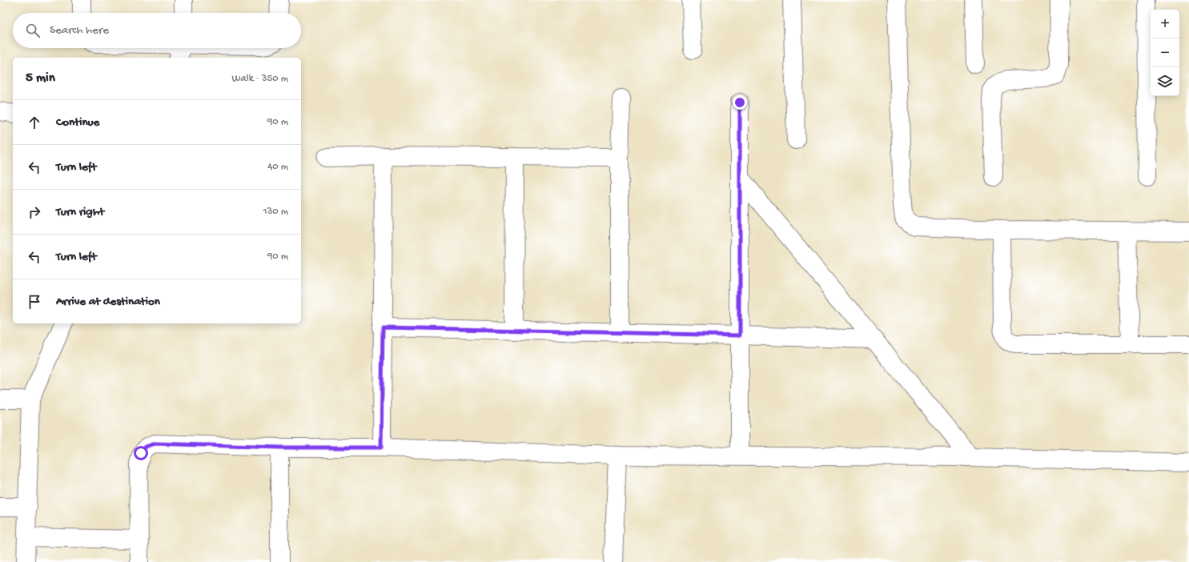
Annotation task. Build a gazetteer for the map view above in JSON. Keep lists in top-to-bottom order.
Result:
{
  "page": {
    "map_buttons": ["+", "−"],
    "search": "Search here",
    "heading": ["5 min", "Walk · 350 m"],
    "list": [
      ["Continue", "90 m"],
      ["Turn left", "40 m"],
      ["Turn right", "130 m"],
      ["Turn left", "90 m"],
      "Arrive at destination"
    ]
  }
}
